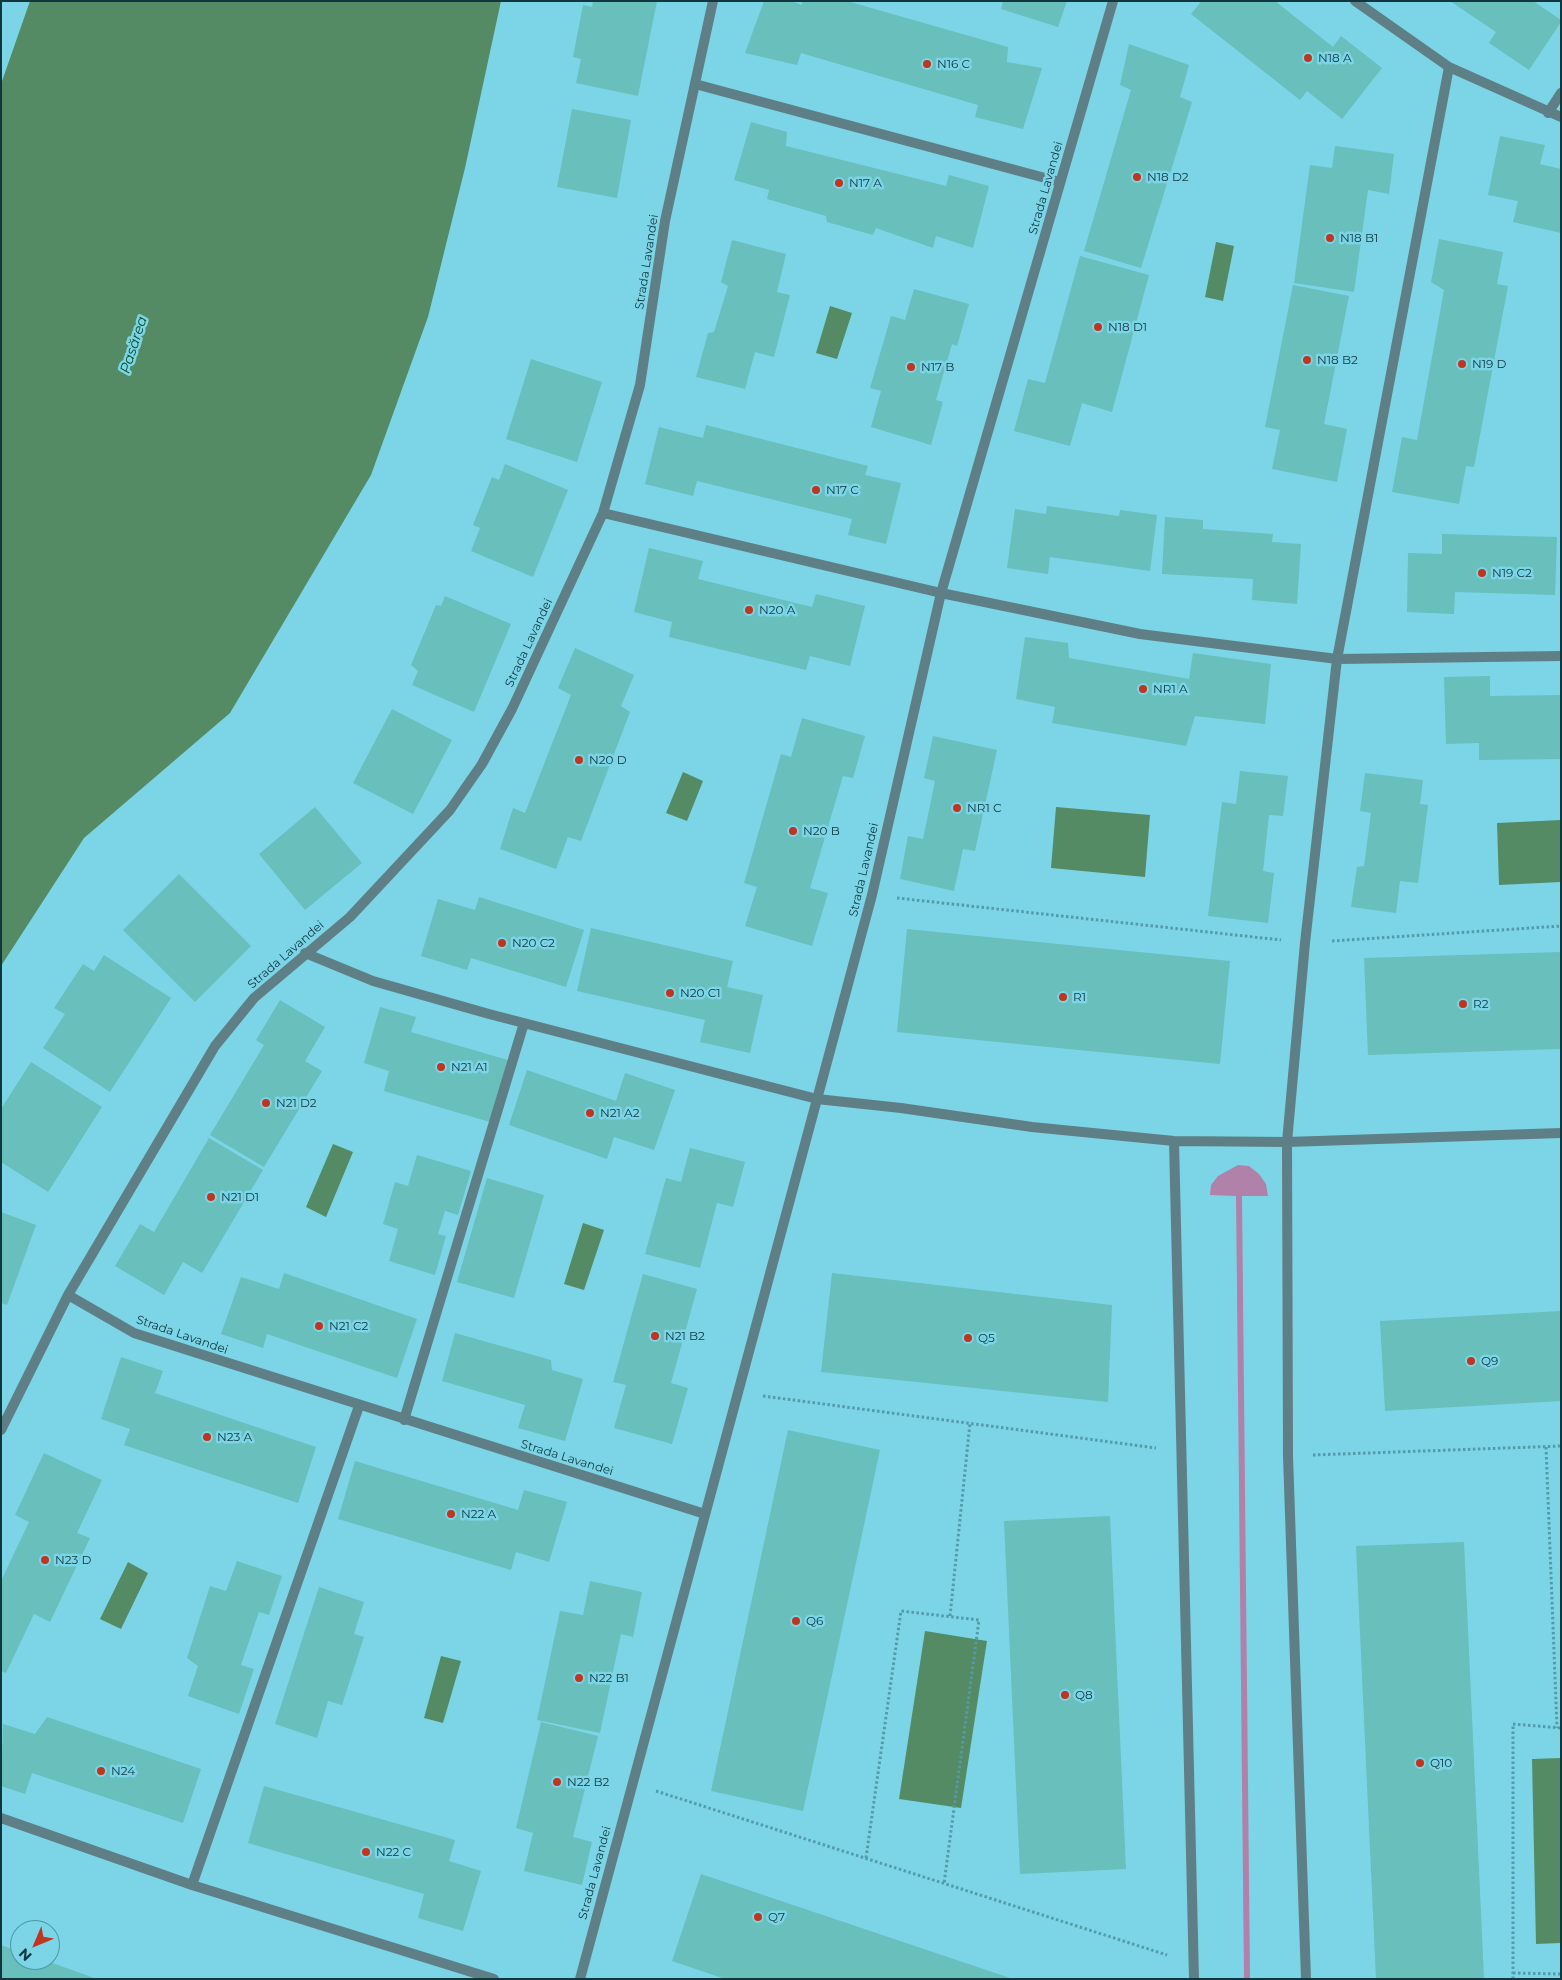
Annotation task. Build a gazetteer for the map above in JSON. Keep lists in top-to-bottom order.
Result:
{
  "streets": {
    "street": ["Strada Lavandei"]
  },
  "water": ["Pasărea"],
  "places": [
    "N18 A",
    "N16 C",
    "N18 D2",
    "N17 A",
    "N18 B1",
    "N18 D1",
    "N18 B2",
    "N19 D",
    "N17 B",
    "N17 C",
    "N19 C2",
    "N20 A",
    "NR1 A",
    "N20 D",
    "NR1 C",
    "N20 B",
    "N20 C2",
    "N20 C1",
    "R1",
    "R2",
    "N21 A1",
    "N21 D2",
    "N21 A2",
    "N21 D1",
    "N21 C2",
    "N21 B2",
    "Q5",
    "Q9",
    "N23 A",
    "N22 A",
    "N23 D",
    "Q6",
    "N22 B1",
    "Q8",
    "Q10",
    "N24",
    "N22 B2",
    "N22 C",
    "Q7"
  ],
  "north": "bottom left"
}
